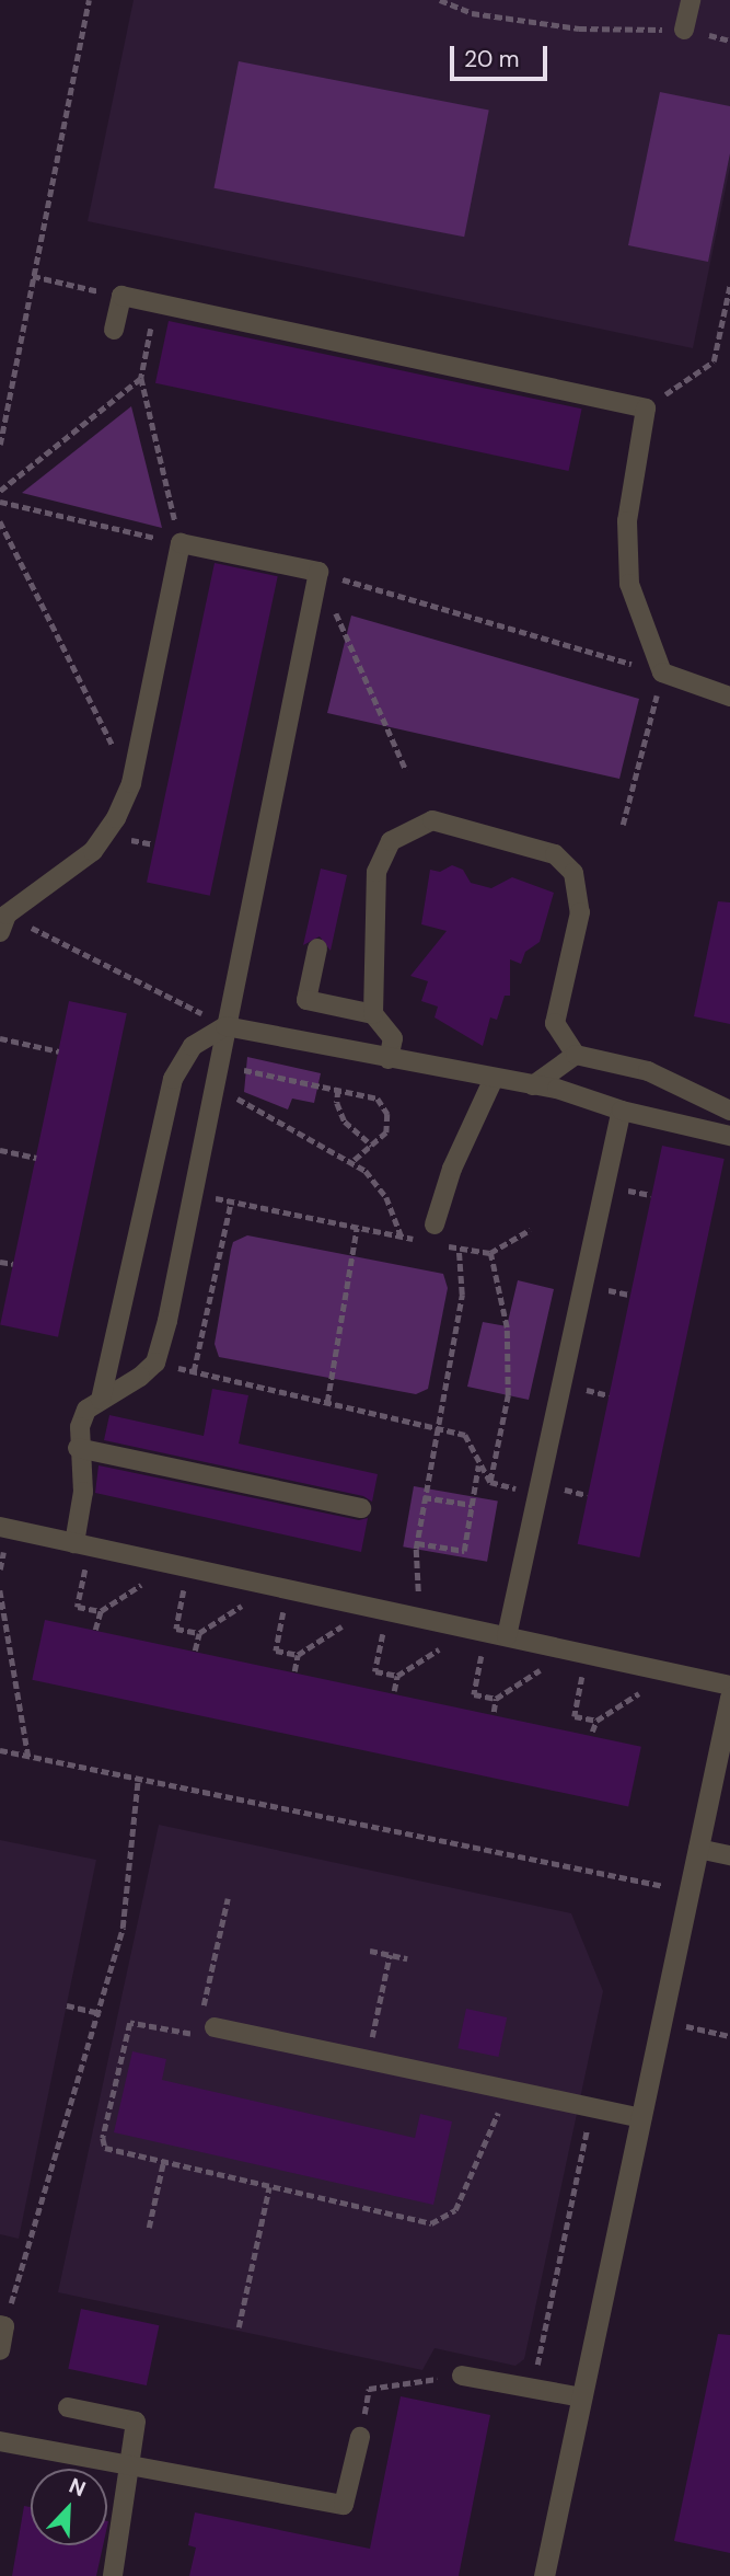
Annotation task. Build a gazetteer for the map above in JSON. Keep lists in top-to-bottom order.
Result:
{
  "scale_bar": "20 m",
  "north": "top right"
}
